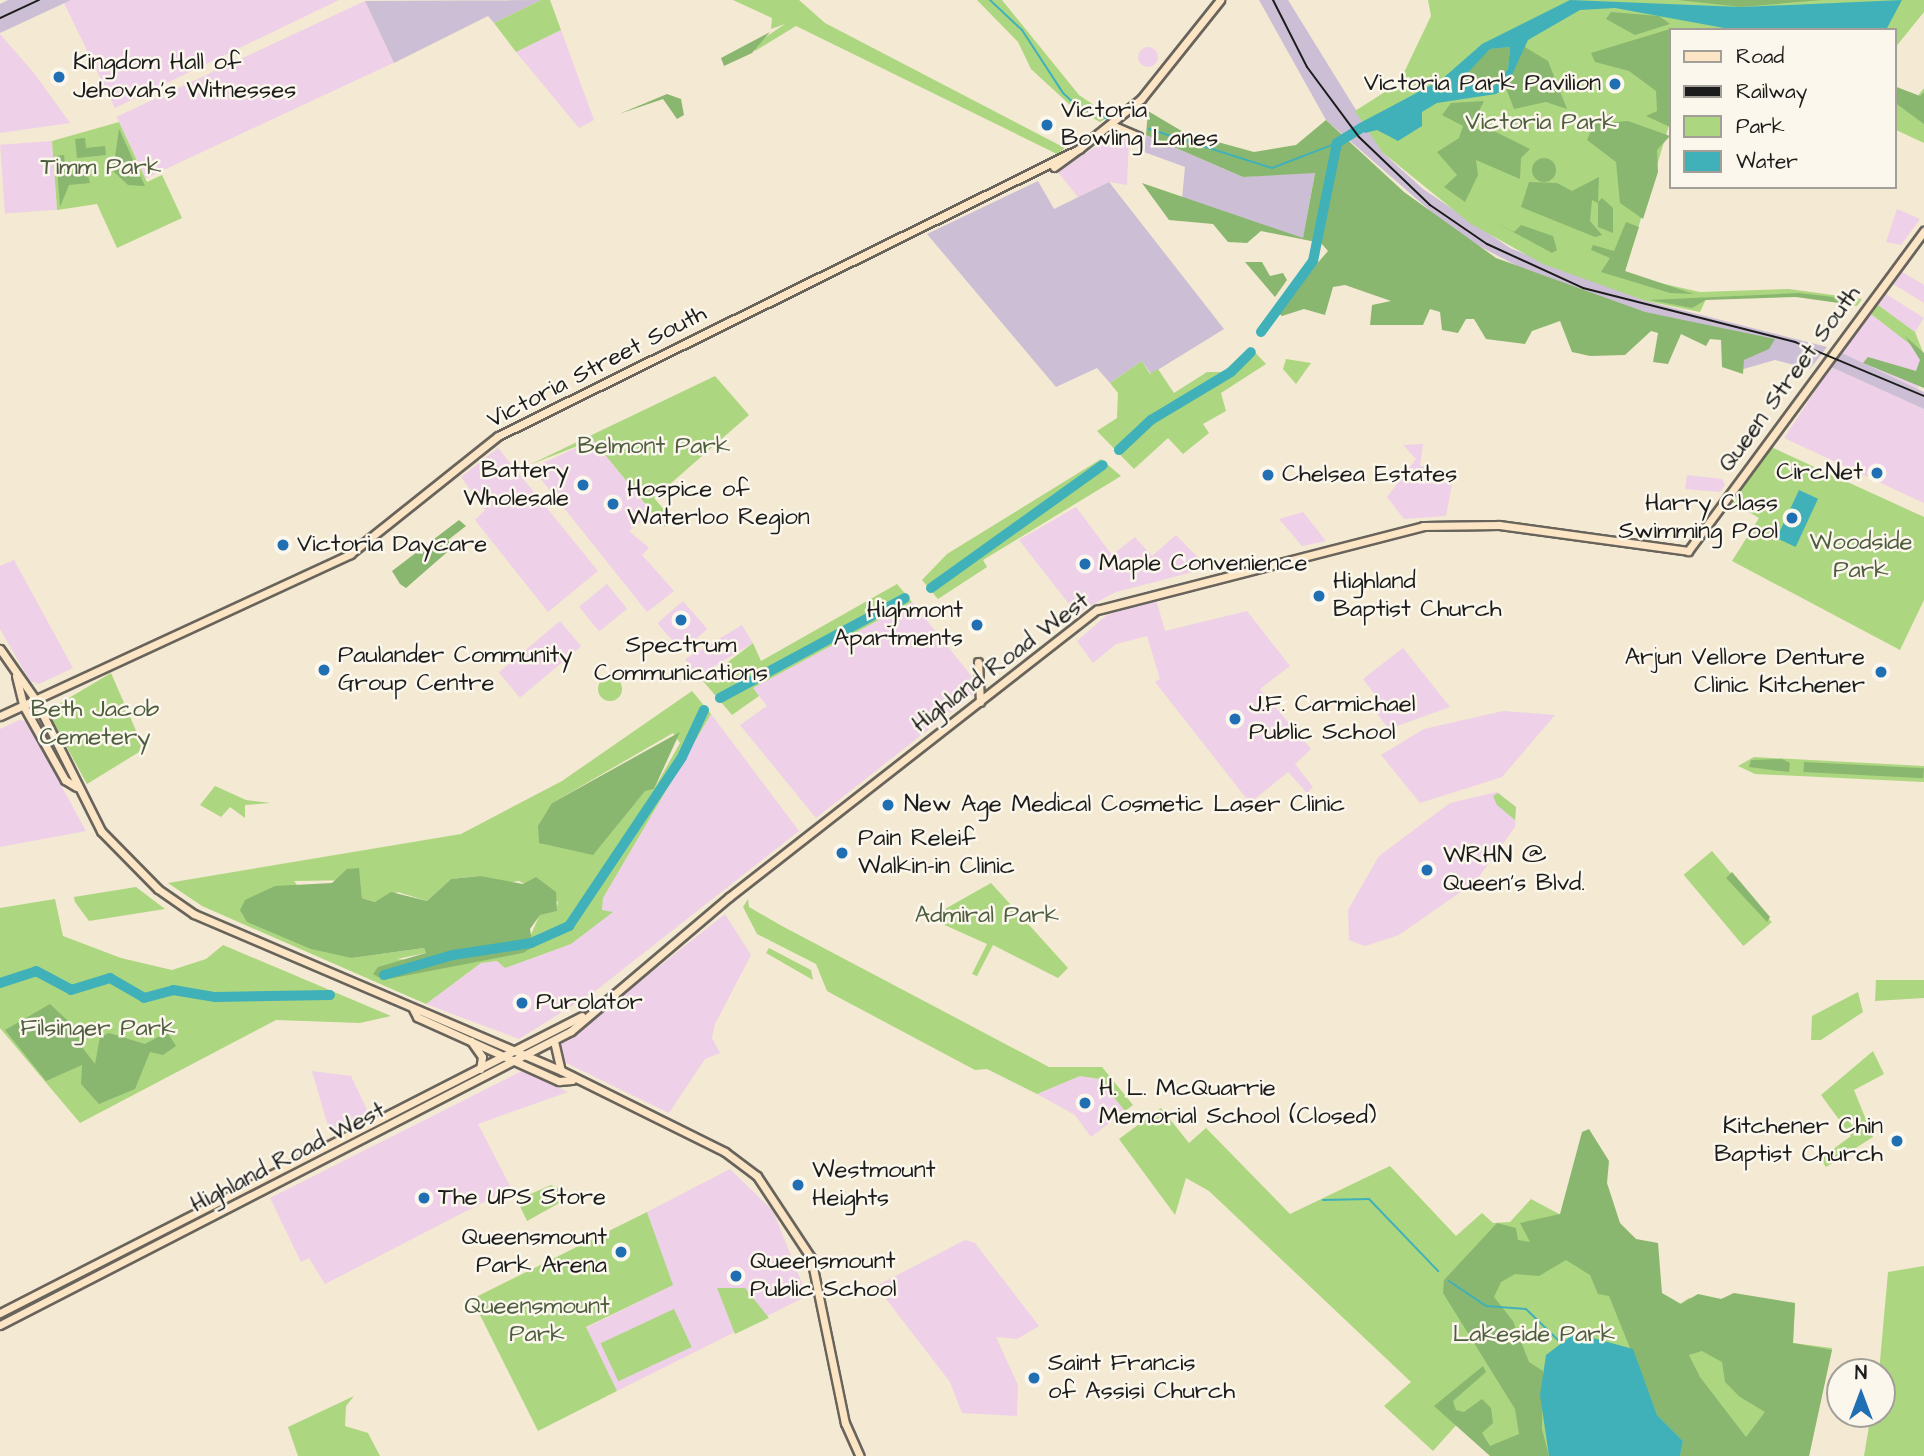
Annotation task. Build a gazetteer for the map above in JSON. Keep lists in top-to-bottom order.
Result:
{
  "streets": {
    "main road": ["Victoria Street South", "Queen Street South", "Highland Road West"]
  },
  "crossings": [
    ["Queen Street South", "Highland Road West"]
  ],
  "parks": [
    "Victoria Park",
    "Timm Park",
    "Belmont Park",
    "Woodside Park",
    "Beth Jacob Cemetery",
    "Admiral Park",
    "Filsinger Park",
    "Queensmount Park",
    "Lakeside Park"
  ],
  "places": [
    "Kingdom Hall of Jehovah's Witnesses",
    "Victoria Park Pavilion",
    "Victoria Bowling Lanes",
    "CircNet",
    "Chelsea Estates",
    "Battery Wholesale",
    "Hospice of Waterloo Region",
    "Harry Class Swimming Pool",
    "Victoria Daycare",
    "Maple Convenience",
    "Highland Baptist Church",
    "Spectrum Communications",
    "Highmont Apartments",
    "Paulander Community Group Centre",
    "Arjun Vellore Denture Clinic Kitchener",
    "J.F. Carmichael Public School",
    "New Age Medical Cosmetic Laser Clinic",
    "Pain Releif Walkin-in Clinic",
    "WRHN @ Queen’s Blvd.",
    "Purolator",
    "H. L. McQuarrie Memorial School (Closed)",
    "Kitchener Chin Baptist Church",
    "Westmount Heights",
    "The UPS Store",
    "Queensmount Park Arena",
    "Queensmount Public School",
    "Saint Francis of Assisi Church"
  ],
  "legend": [
    "Road",
    "Railway",
    "Park",
    "Water"
  ],
  "north": "top"
}
